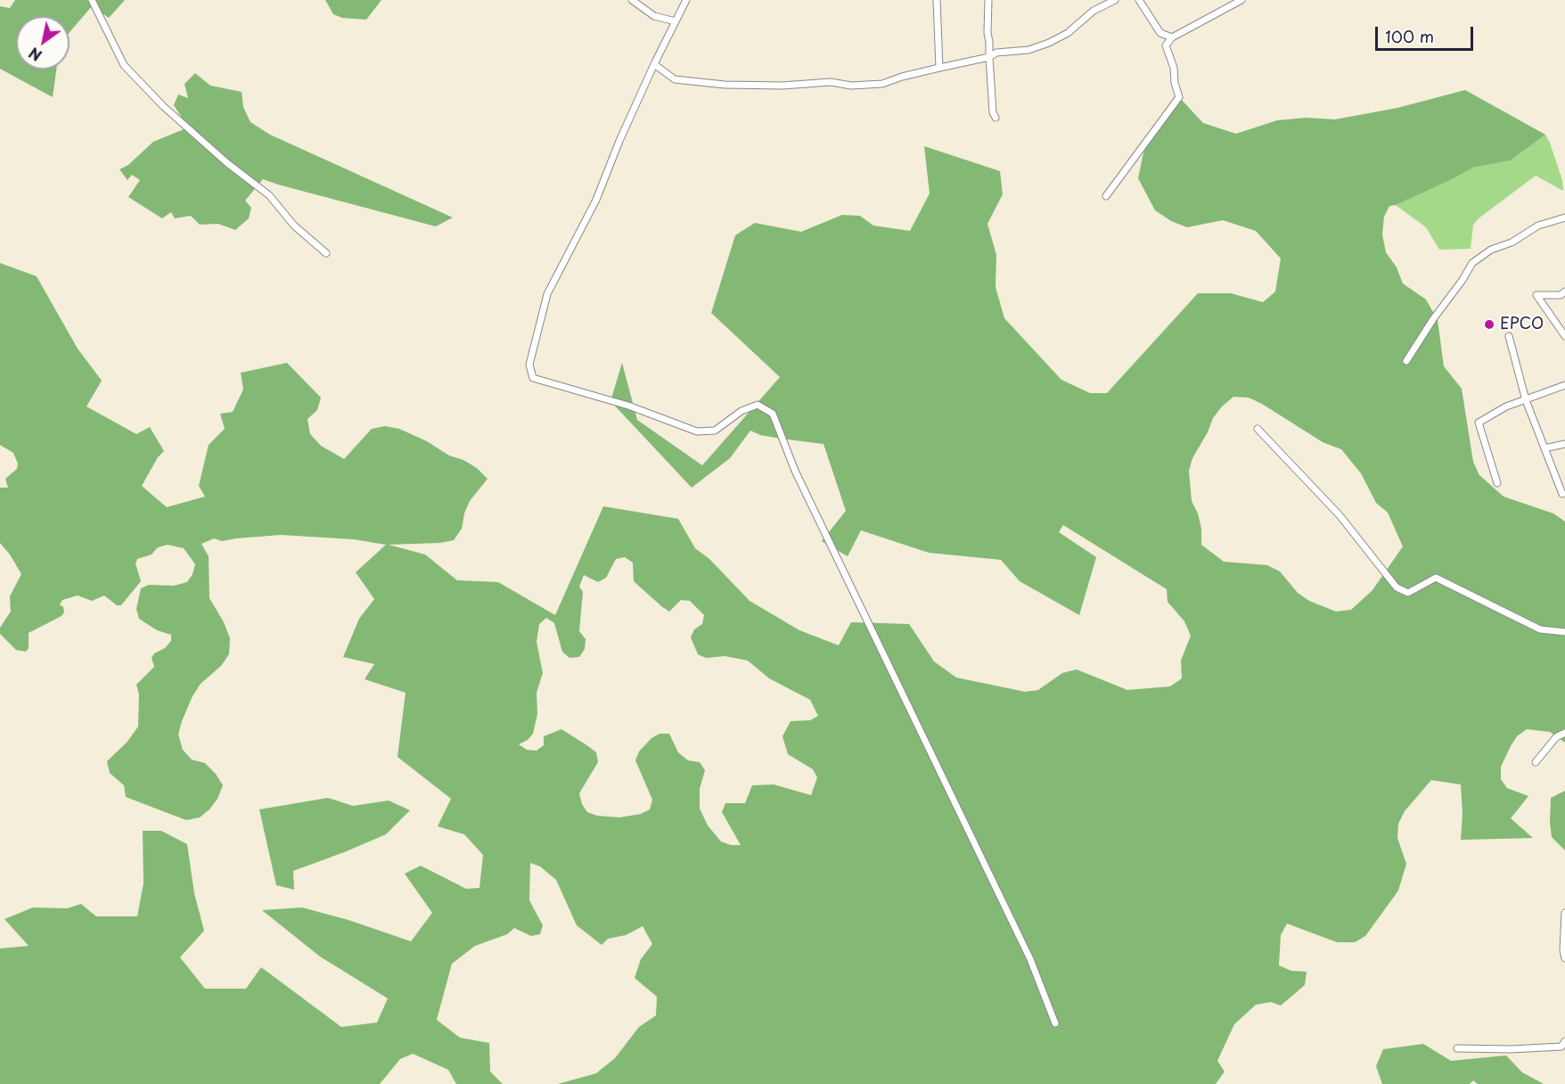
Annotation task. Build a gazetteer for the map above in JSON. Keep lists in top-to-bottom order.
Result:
{
  "places": ["EPCO"],
  "scale_bar": "100 m",
  "north": "bottom left"
}
